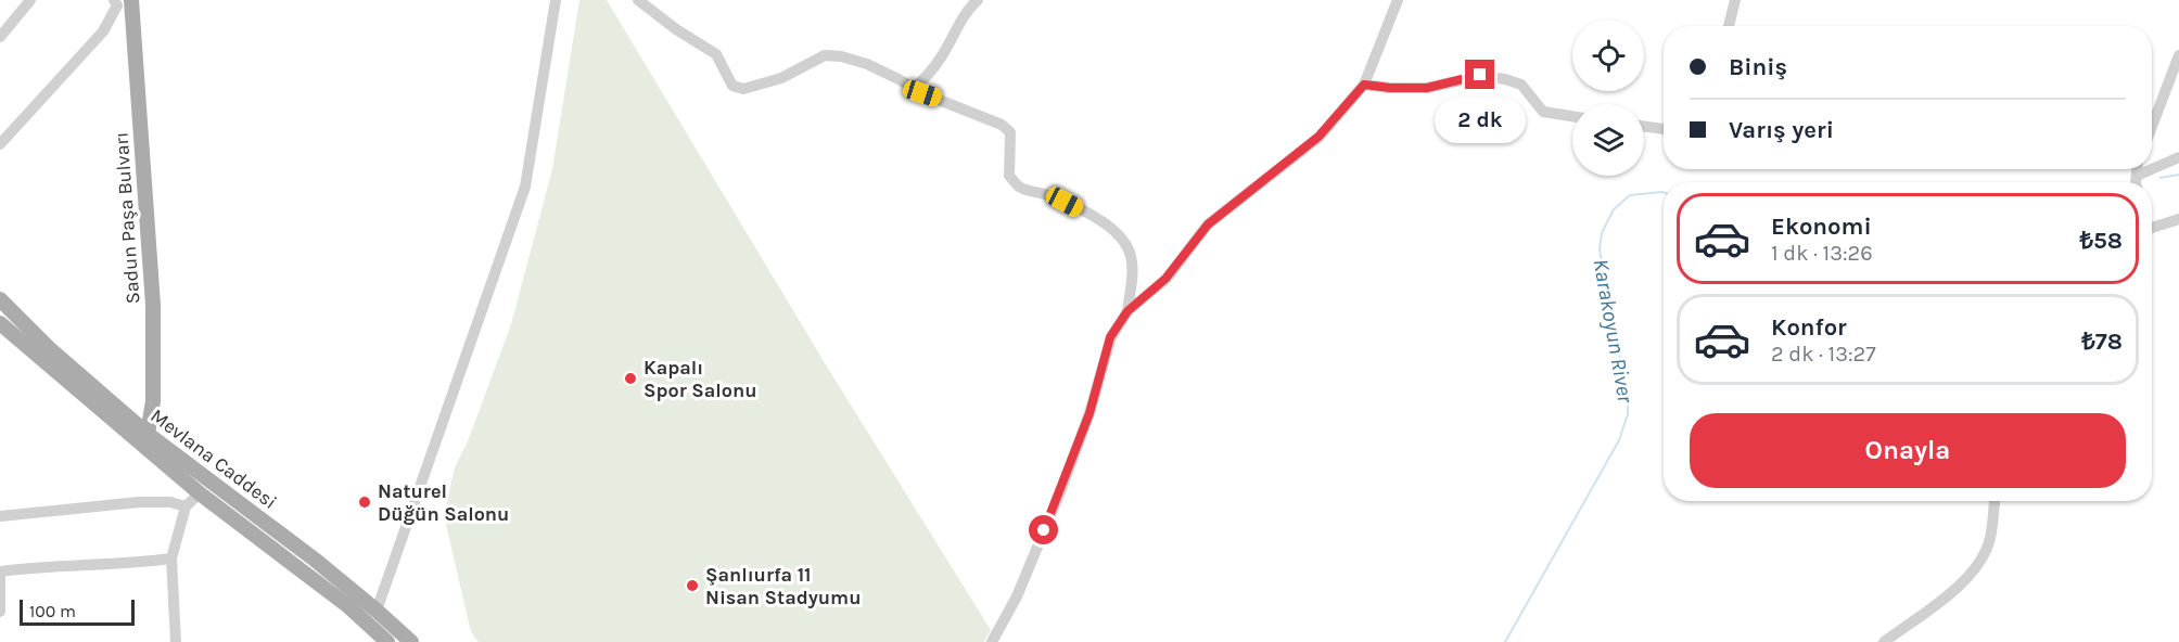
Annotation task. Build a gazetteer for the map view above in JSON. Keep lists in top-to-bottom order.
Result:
{
  "streets": {
    "main road": ["Sadun Paşa Bulvarı", "Mevlana Caddesi"]
  },
  "crossings": [
    ["Sadun Paşa Bulvarı", "Mevlana Caddesi"]
  ],
  "water": ["Karakoyun River"],
  "places": ["Kapalı Spor Salonu", "Naturel Düğün Salonu", "Şanlıurfa 11 Nisan Stadyumu"],
  "scale_bar": "100 m",
  "page": {
    "banner": ["Biniş", "Varış yeri"],
    "bubble": "2 dk",
    "list": [
      {
        "name": "Ekonomi",
        "note": "1 dk · 13:26",
        "value": "₺58"
      },
      {
        "name": "Konfor",
        "note": "2 dk · 13:27",
        "value": "₺78"
      }
    ],
    "buttons": "Onayla",
    "scale": "100 m"
  }
}
